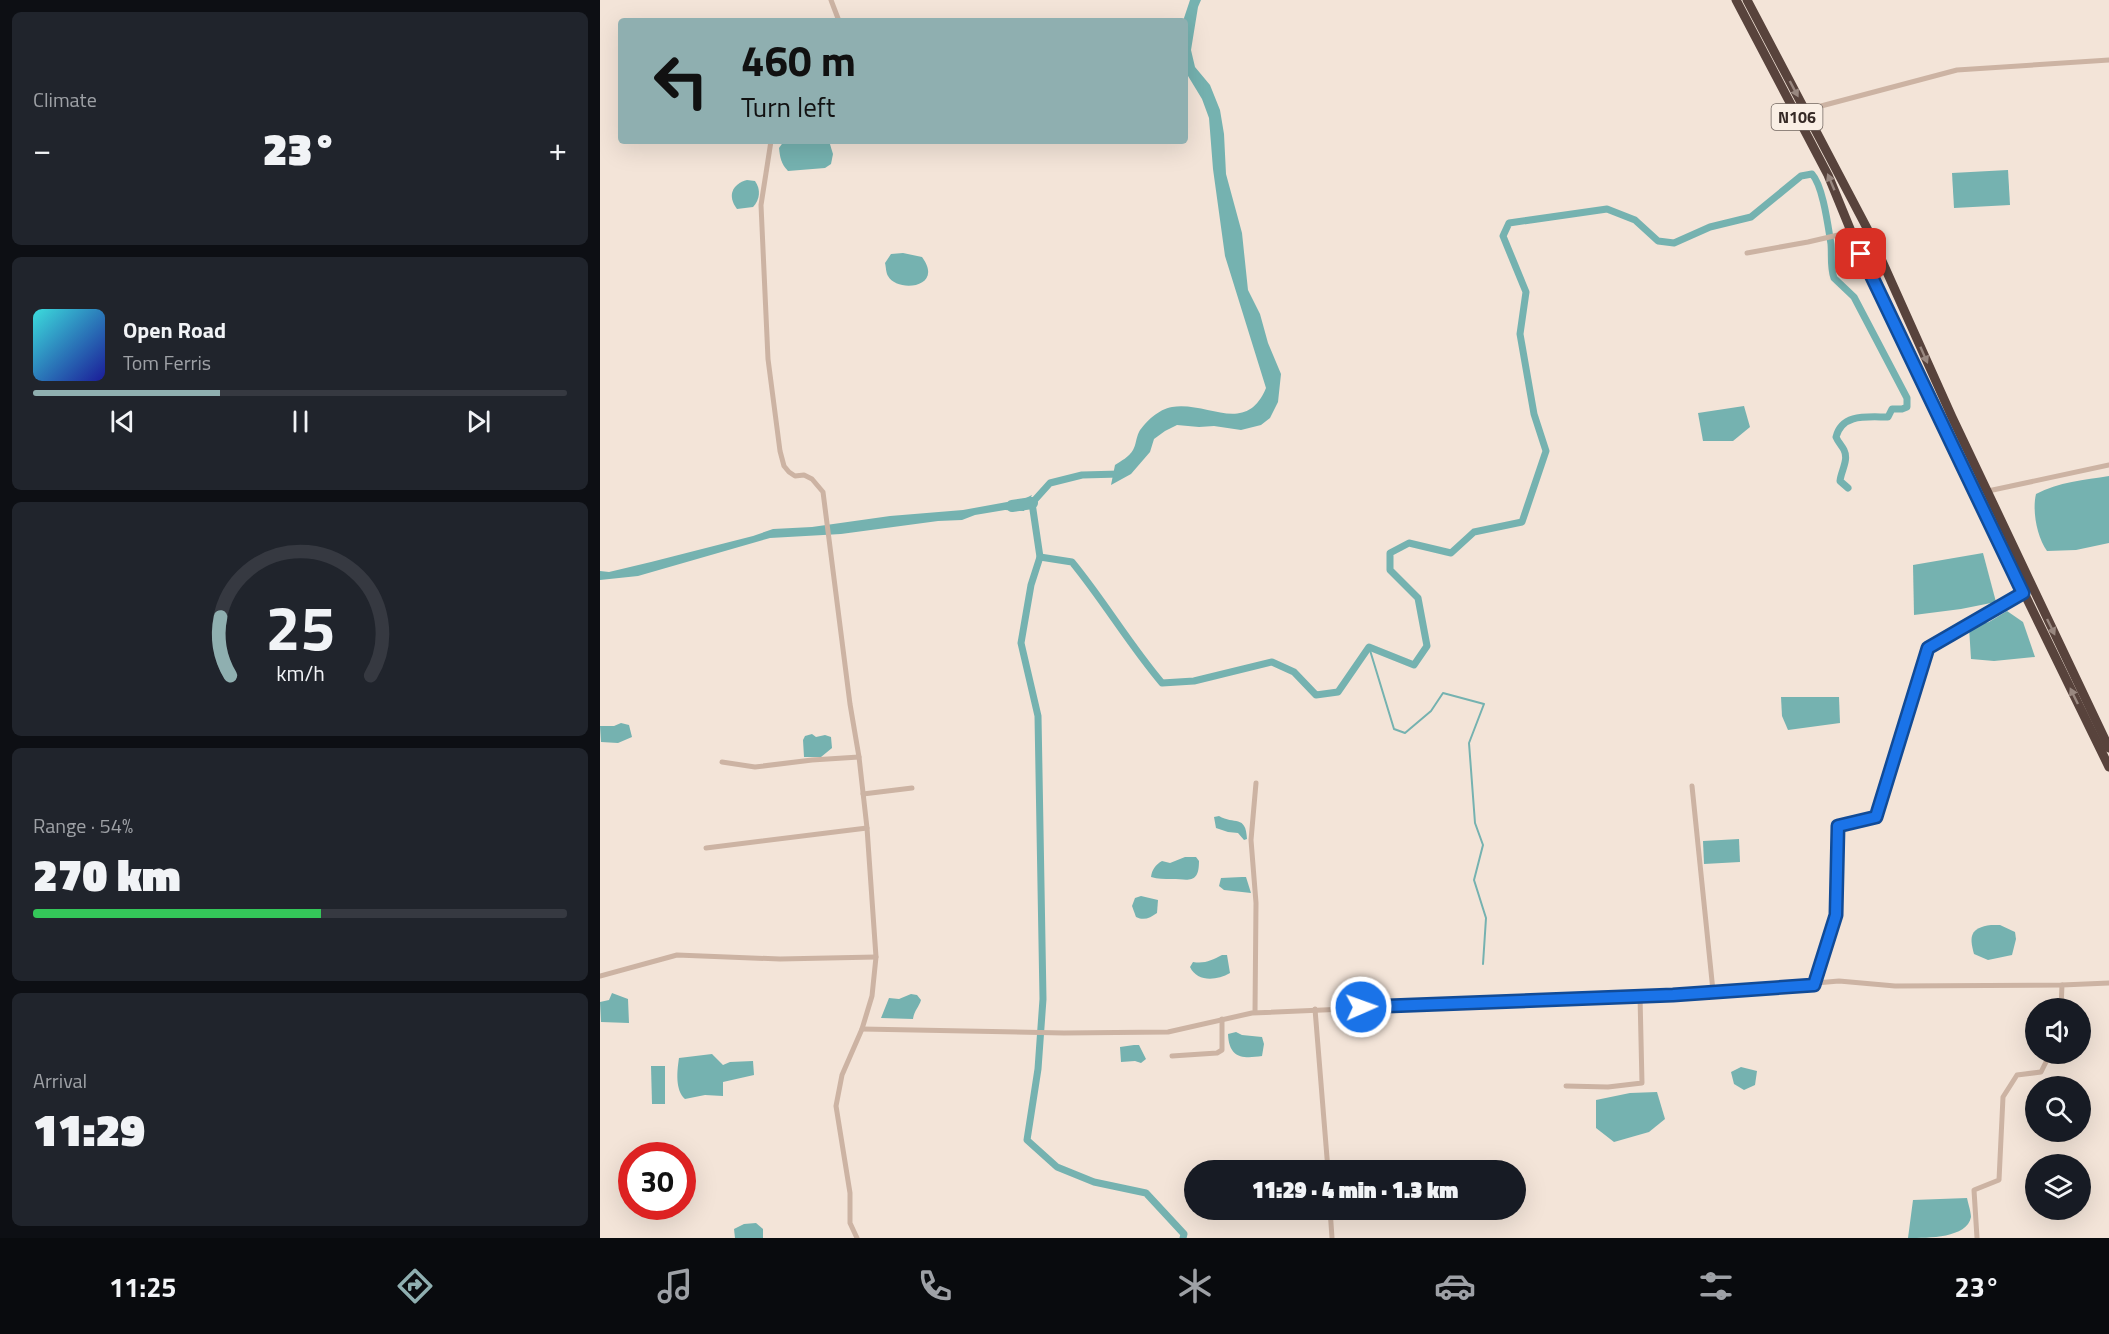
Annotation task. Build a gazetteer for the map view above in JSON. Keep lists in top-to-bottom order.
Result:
{
  "streets": {
    "highway": ["N106"]
  },
  "page": {
    "tile": [
      "Climate",
      ["Range · 54%", "270 km"],
      ["Arrival", "11:29"]
    ],
    "turn": ["460 m", "Turn left"],
    "heat": ["−", "23°", "+"],
    "song": ["Open Road", "Tom Ferris"],
    "limit": "30",
    "trip": "11:29 · 4 min · 1.3 km",
    "tabs": ["11:25", "23°"],
    "gauge": ["25", "km/h"]
  }
}
